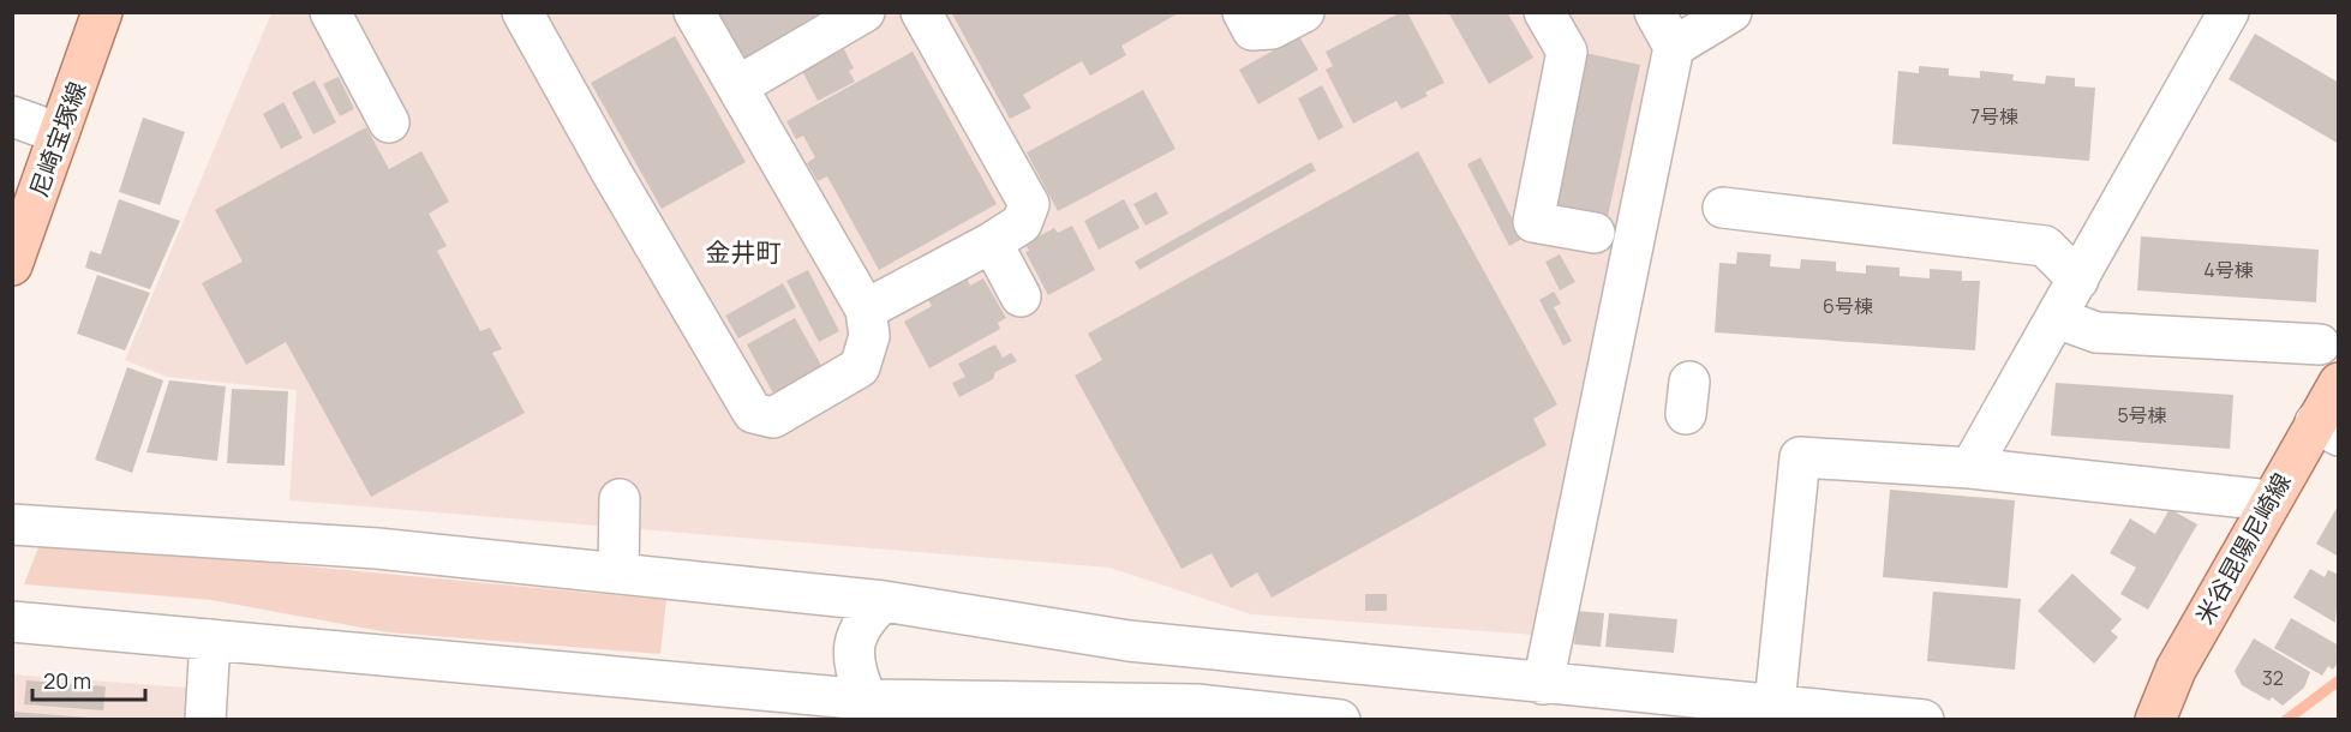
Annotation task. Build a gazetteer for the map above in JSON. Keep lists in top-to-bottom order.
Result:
{
  "streets": {
    "main road": ["尼崎宝塚線", "米谷昆陽尼崎線"]
  },
  "districts": ["金井町"],
  "house_numbers": [
    "7号棟",
    "4号棟",
    "6号棟",
    "5号棟",
    "32"
  ],
  "scale_bar": "20 m"
}
